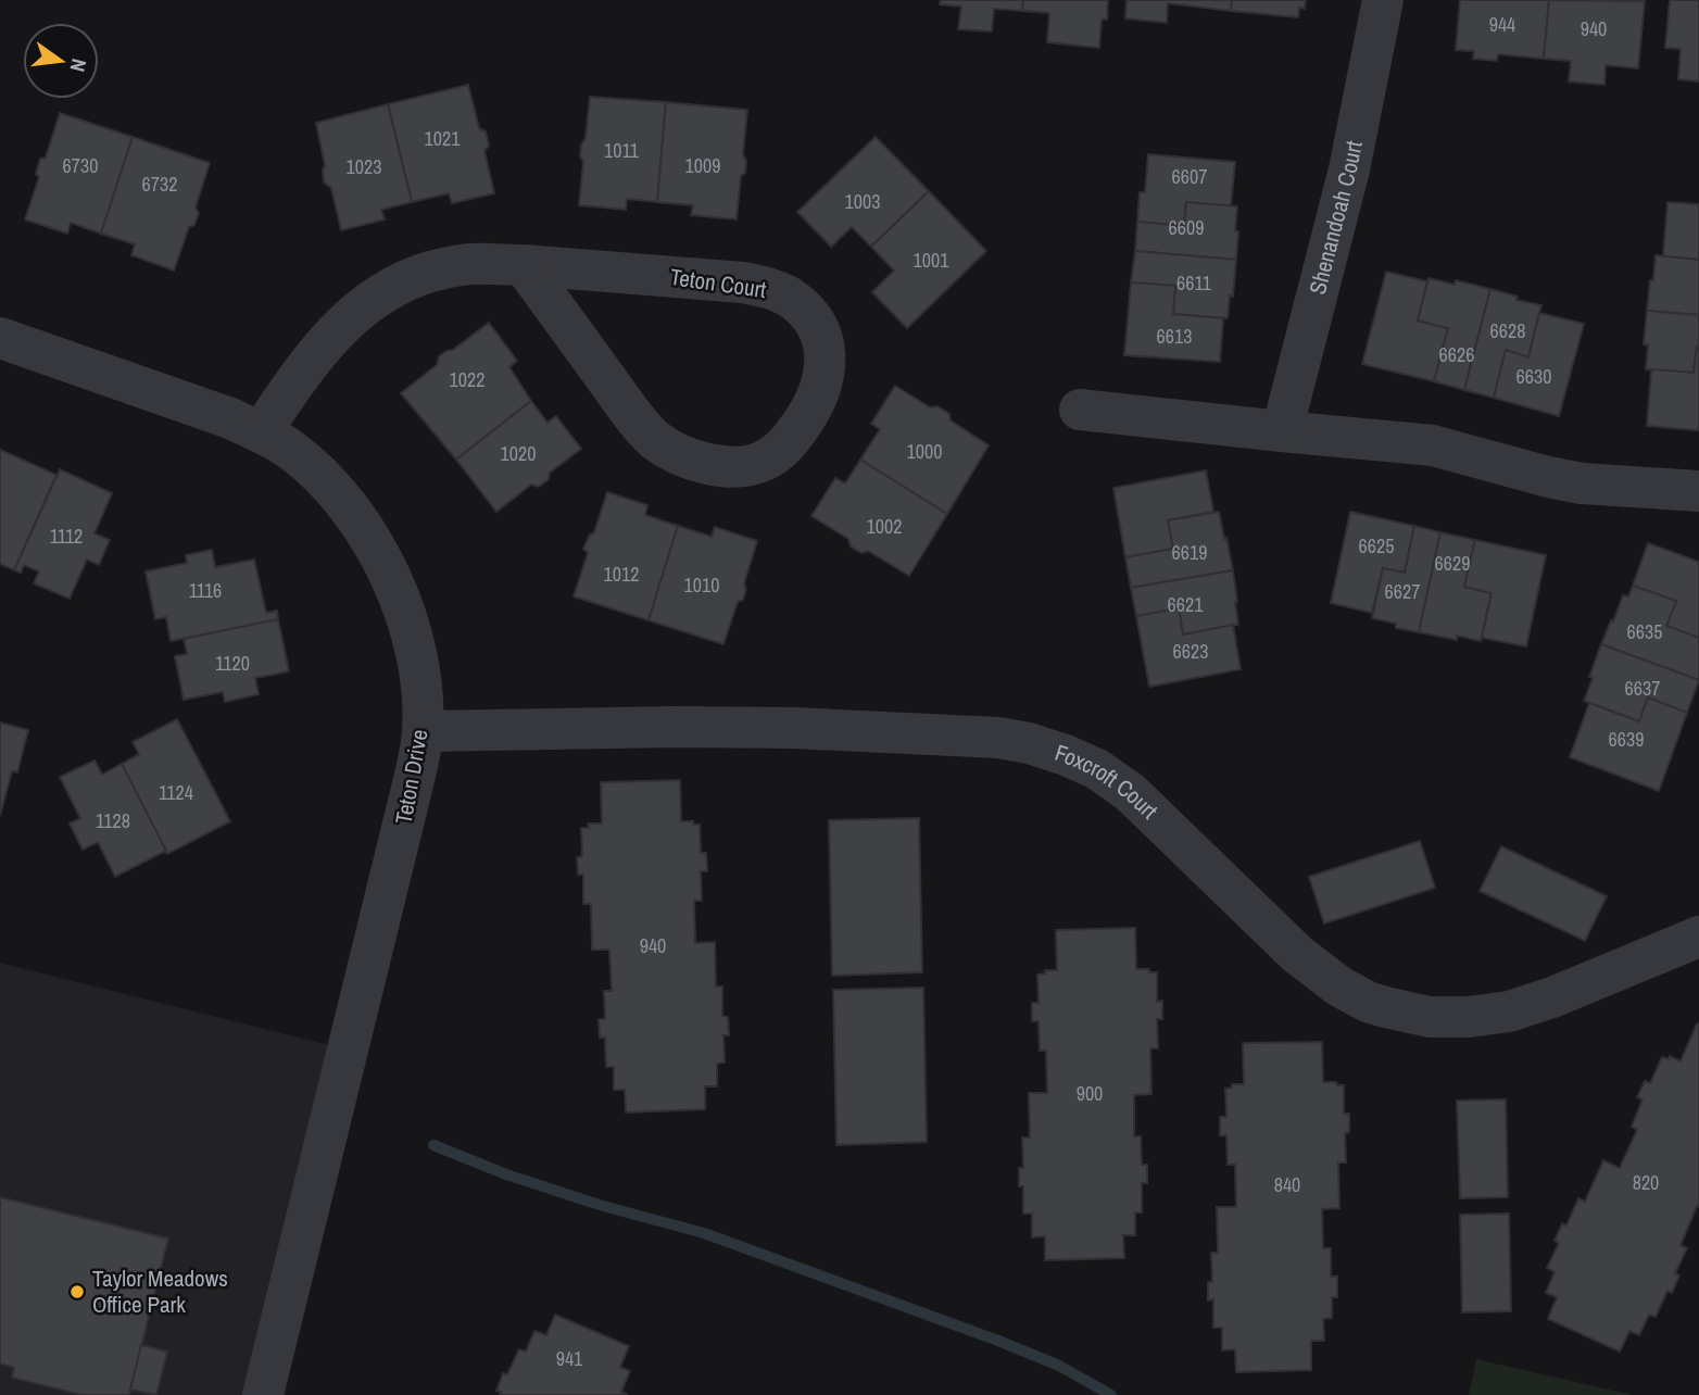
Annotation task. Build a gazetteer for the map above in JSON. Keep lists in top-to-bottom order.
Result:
{
  "streets": {
    "street": [
      "Shenandoah Court",
      "Teton Court",
      "Teton Drive",
      "Foxcroft Court"
    ]
  },
  "crossings": [
    ["Teton Court", "Teton Drive"],
    ["Teton Drive", "Foxcroft Court"]
  ],
  "places": ["Taylor Meadows Office Park"],
  "house_numbers": [
    "944",
    "940",
    "1021",
    "1011",
    "6730",
    "1009",
    "1023",
    "6607",
    "6732",
    "1003",
    "6609",
    "1001",
    "6611",
    "6628",
    "6613",
    "6626",
    "6630",
    "1022",
    "1000",
    "1020",
    "1002",
    "1112",
    "6625",
    "6619",
    "6629",
    "1012",
    "1010",
    "1116",
    "6627",
    "6621",
    "6635",
    "6623",
    "1120",
    "6637",
    "6639",
    "1124",
    "1128",
    "940",
    "900",
    "820",
    "840",
    "941"
  ],
  "north": "right"
}
